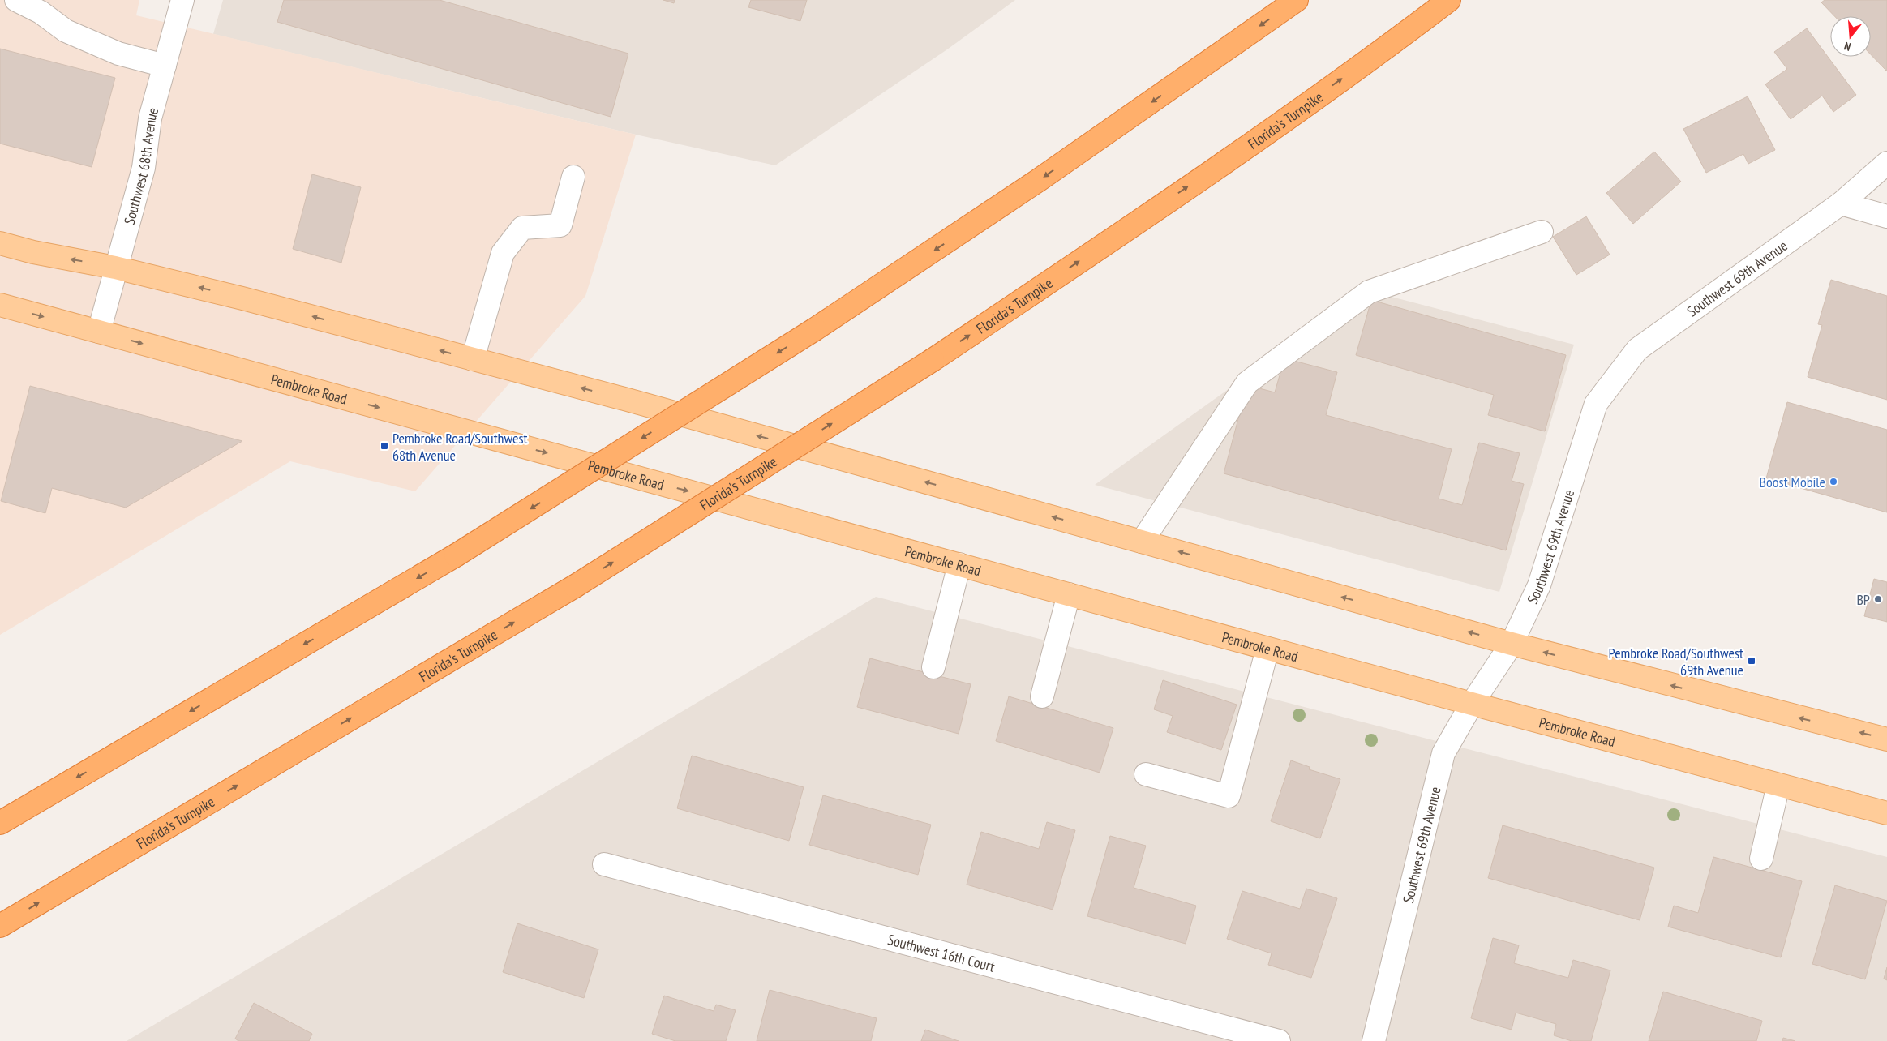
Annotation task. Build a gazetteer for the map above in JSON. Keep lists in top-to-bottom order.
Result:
{
  "streets": {
    "highway": ["Florida's Turnpike"],
    "main road": ["Pembroke Road"],
    "street": ["Southwest 68th Avenue", "Southwest 69th Avenue", "Southwest 16th Court"]
  },
  "crossings": [
    ["Southwest 68th Avenue", "Pembroke Road"],
    ["Southwest 69th Avenue", "Pembroke Road"]
  ],
  "places": {
    "transit": ["Pembroke Road/Southwest 68th Avenue", "Pembroke Road/Southwest 69th Avenue"],
    "other": ["Boost Mobile", "BP"]
  },
  "north": "bottom"
}
